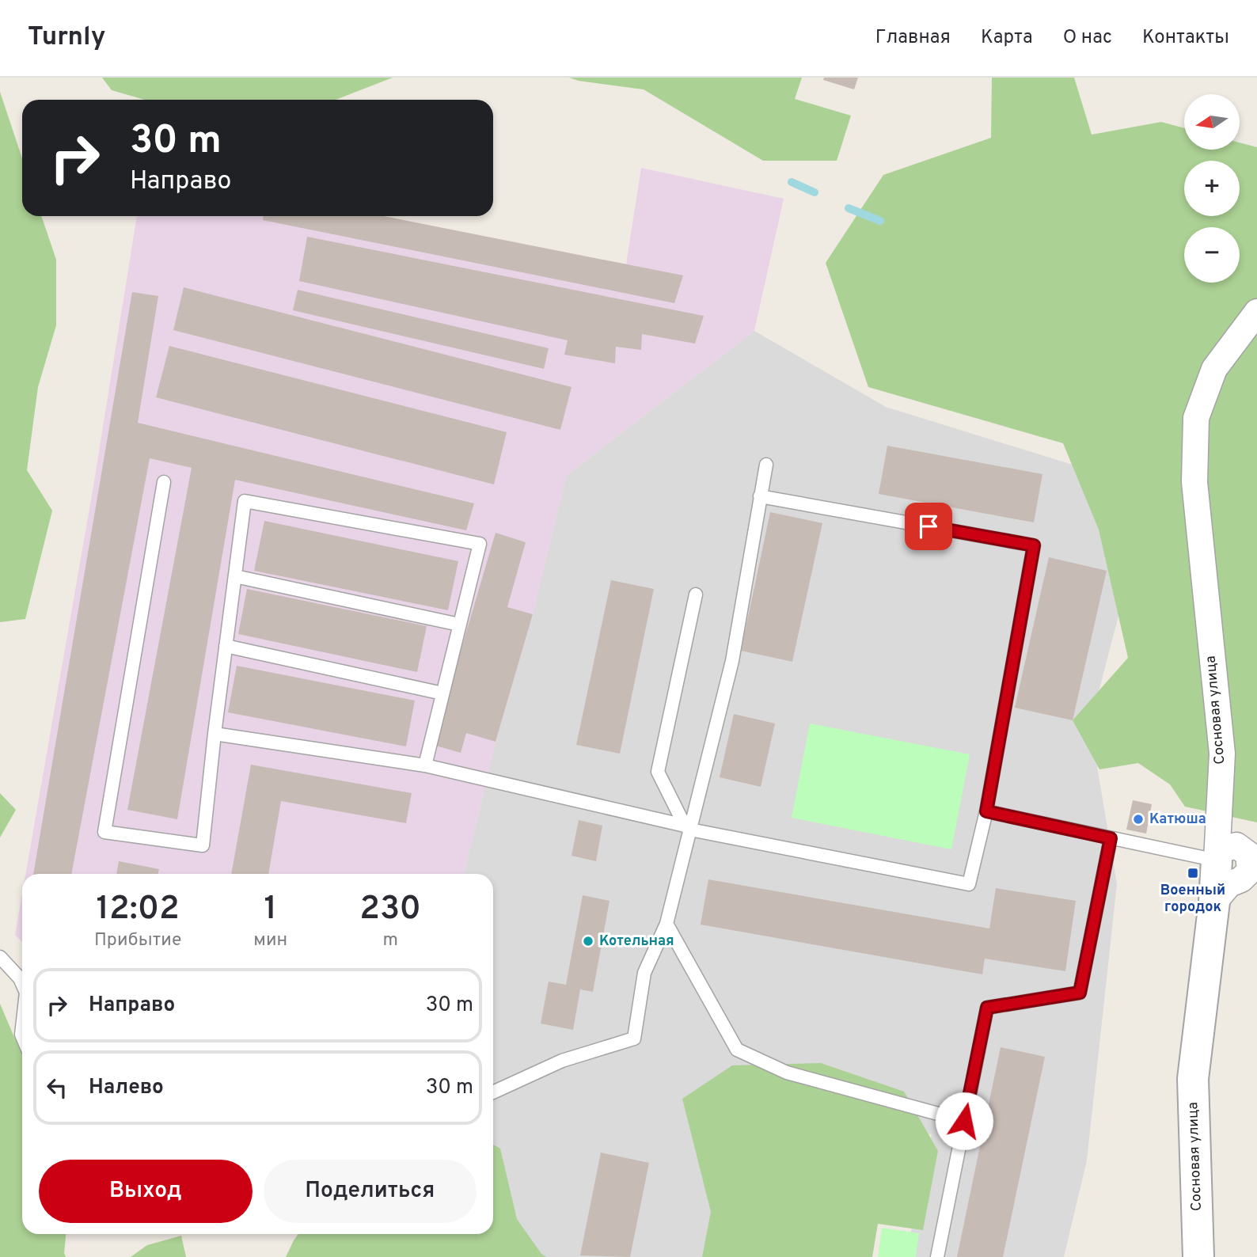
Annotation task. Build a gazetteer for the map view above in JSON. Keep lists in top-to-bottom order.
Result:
{
  "streets": {
    "street": ["Сосновая улица"]
  },
  "places": {
    "other": ["Катюша", "Котельная"],
    "transit": ["Военный городок"]
  },
  "north": "left",
  "page": {
    "header": "Turnly",
    "nav": [
      "Главная",
      "Карта",
      "О нас",
      "Контакты"
    ],
    "map_buttons": ["+", "−"],
    "turn": ["30 m", "Направо"],
    "eta": [
      "12:02",
      "Прибытие",
      "1",
      "мин",
      "230",
      "m"
    ],
    "list": [
      {
        "name": "Направо",
        "value": "30 m"
      },
      {
        "name": "Налево",
        "value": "30 m"
      }
    ],
    "buttons": ["Выход", "Поделиться"]
  }
}
